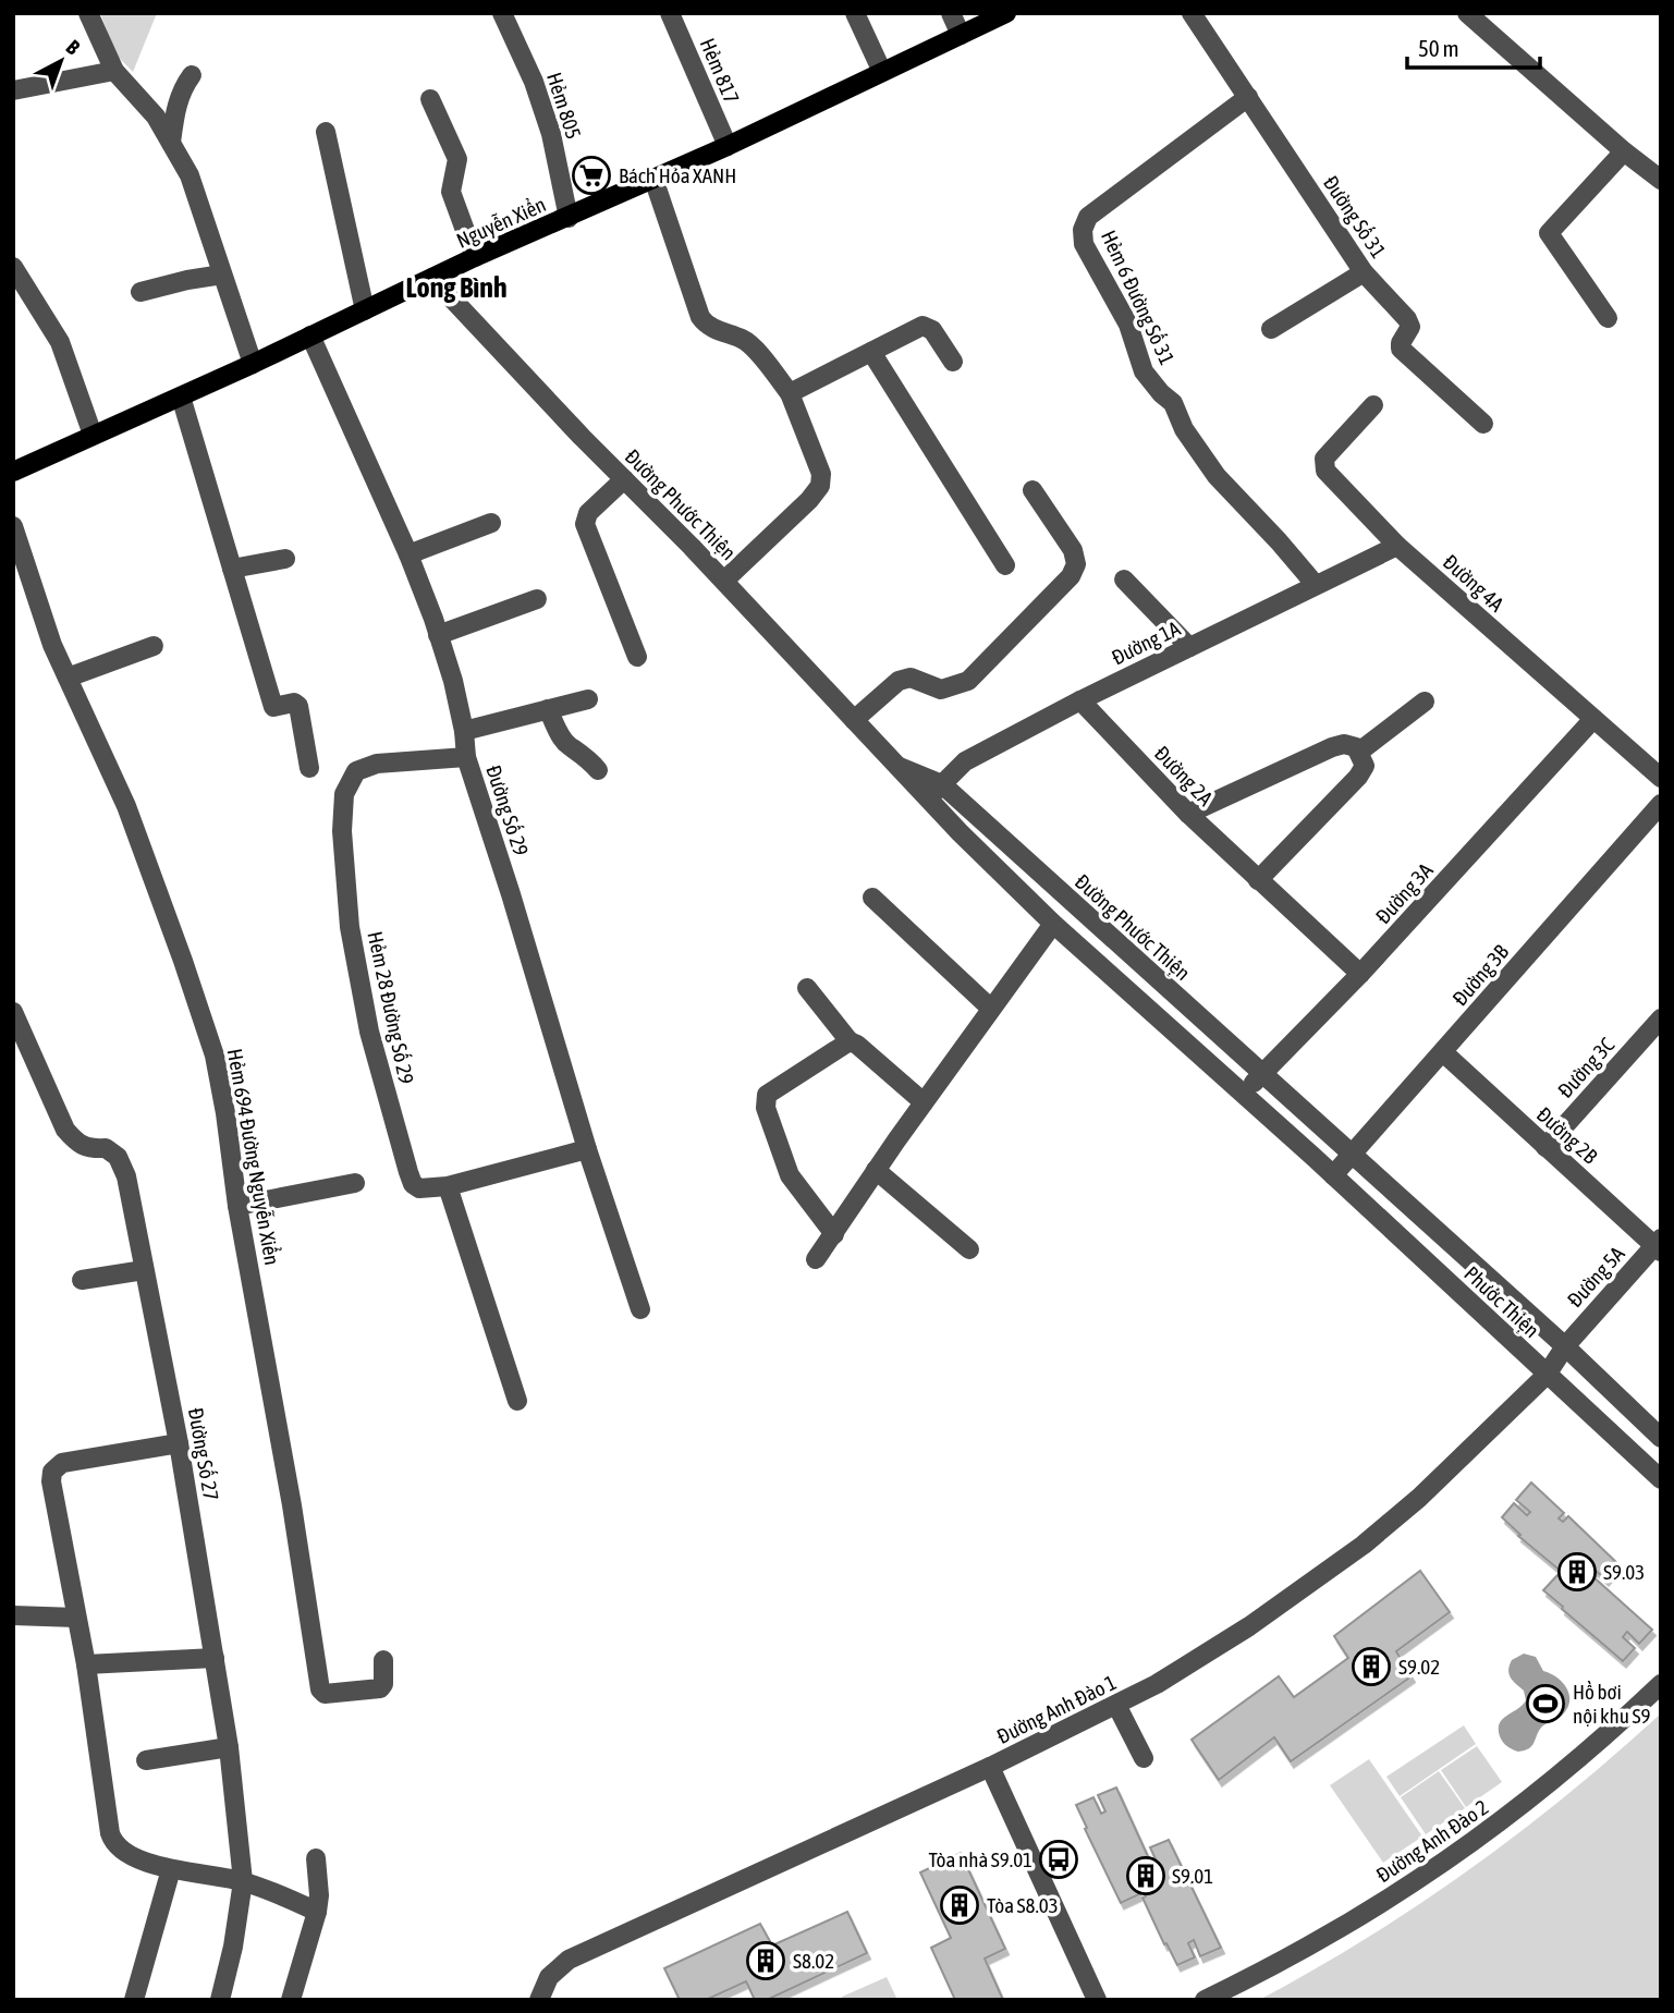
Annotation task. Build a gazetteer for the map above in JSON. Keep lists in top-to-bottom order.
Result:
{
  "streets": {
    "main road": ["Nguyễn Xiển"],
    "street": [
      "Hẻm 817",
      "Hẻm 805",
      "Đường Số 31",
      "Hẻm 6 Đường Số 31",
      "Đường Phước Thiện",
      "Đường 4A",
      "Đường 1A",
      "Đường 2A",
      "Đường Số 29",
      "Đường 3A",
      "Đường 3B",
      "Hẻm 28 Đường Số 29",
      "Đường 3C",
      "Đường 2B",
      "Hẻm 694 Đường Nguyễn Xiển",
      "Đường 5A",
      "Phước Thiện",
      "Đường Số 27",
      "Đường Anh Đào 1",
      "Đường Anh Đào 2"
    ]
  },
  "crossings": [
    ["Hẻm 817", "Nguyễn Xiển"],
    ["Hẻm 805", "Nguyễn Xiển"],
    ["Đường Số 31", "Hẻm 6 Đường Số 31"],
    ["Nguyễn Xiển", "Đường Phước Thiện"],
    ["Nguyễn Xiển", "Đường Số 29"],
    ["Hẻm 6 Đường Số 31", "Đường 1A"],
    ["Đường Phước Thiện", "Đường 1A"],
    ["Đường Phước Thiện", "Đường 3A"],
    ["Đường Phước Thiện", "Phước Thiện"],
    ["Đường 4A", "Đường 1A"],
    ["Đường 4A", "Đường 3A"],
    ["Đường 1A", "Đường 2A"],
    ["Đường 2A", "Đường 3A"],
    ["Đường Số 29", "Hẻm 28 Đường Số 29"],
    ["Đường 3B", "Đường 2B"],
    ["Đường 3B", "Phước Thiện"],
    ["Đường 3C", "Đường 2B"],
    ["Đường 2B", "Đường 5A"],
    ["Đường 5A", "Phước Thiện"],
    ["Đường 5A", "Đường Anh Đào 1"],
    ["Phước Thiện", "Đường Anh Đào 1"]
  ],
  "districts": ["Long Bình"],
  "places": {
    "supermarket": ["Bách Hóa XANH"],
    "building": [
      "S9.03",
      "S9.02",
      "S9.01",
      "Tòa S8.03",
      "S8.02"
    ],
    "sports": ["Hồ bơi nội khu S9"],
    "bus stop": ["Tòa nhà S9.01"]
  },
  "scale_bar": "50 m",
  "north": "top right"
}
